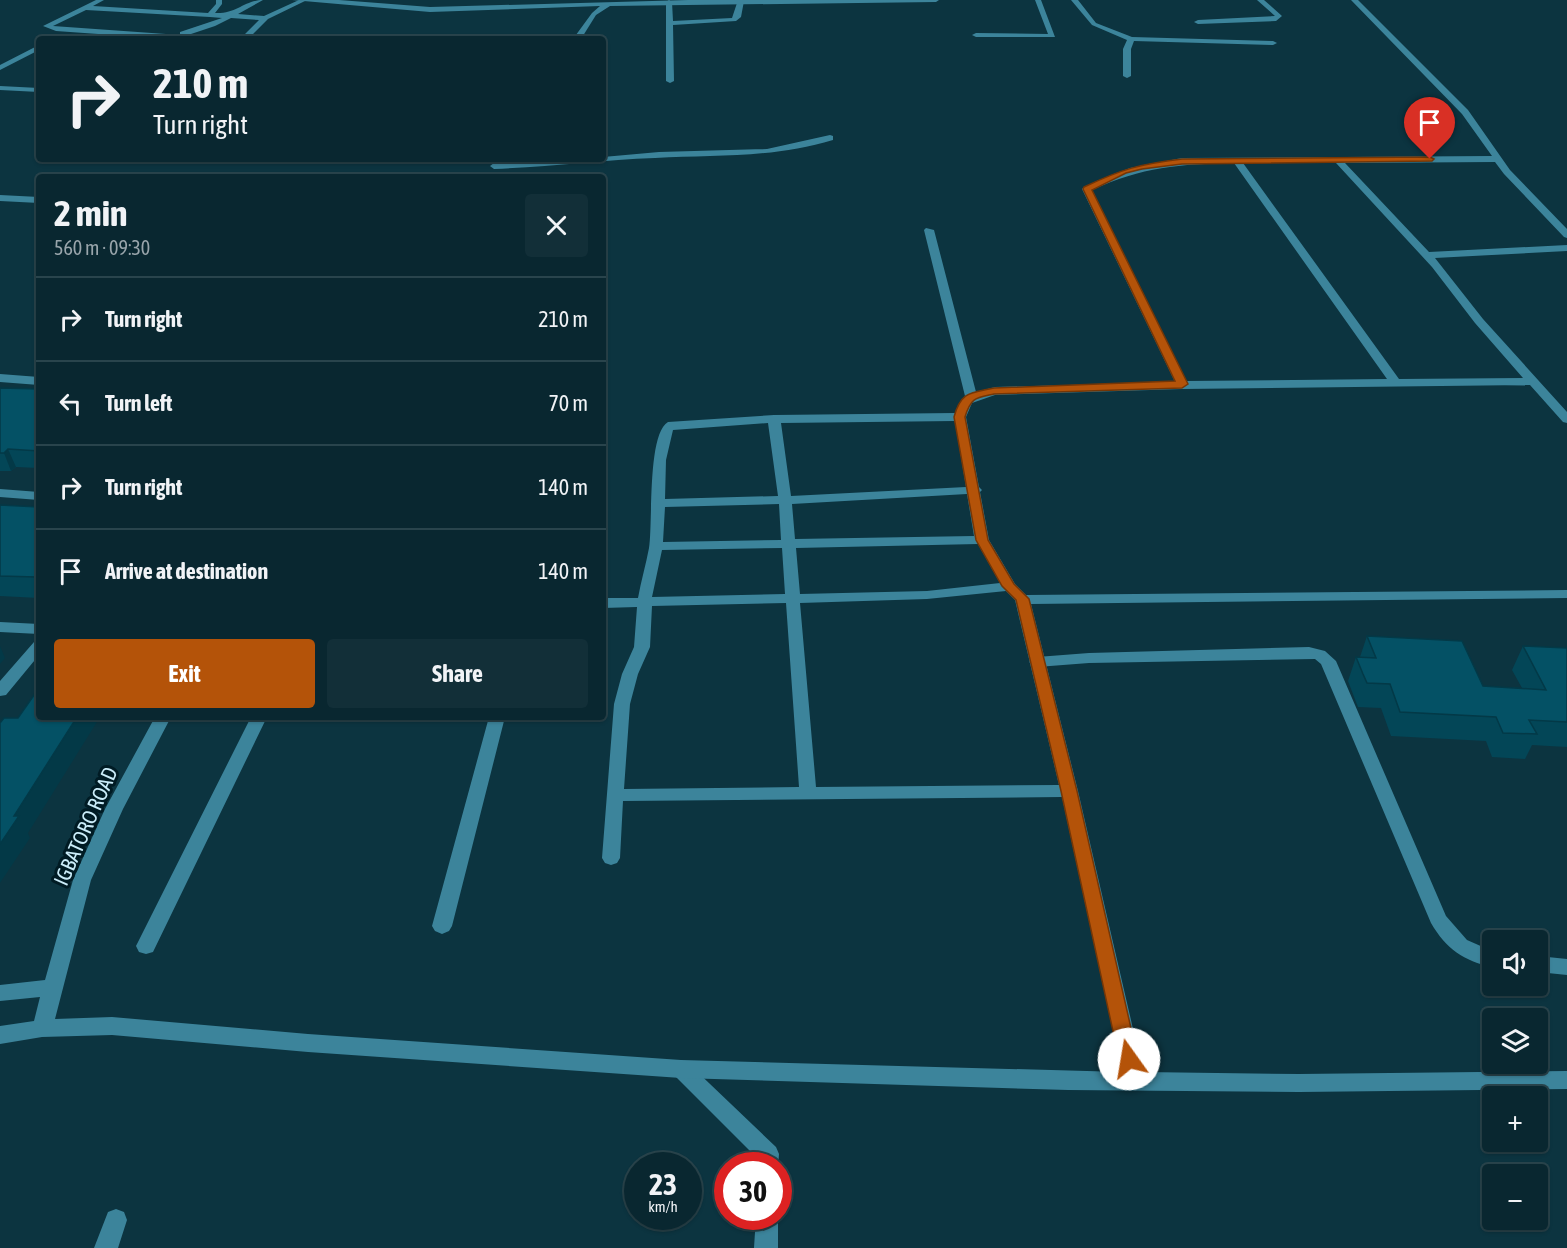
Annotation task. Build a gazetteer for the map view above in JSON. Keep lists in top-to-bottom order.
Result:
{
  "streets": {
    "street": ["IGBATORO ROAD"]
  },
  "page": {
    "turn": ["210 m", "Turn right"],
    "heading": ["2 min", "560 m · 09:30"],
    "list": [
      {
        "name": "Turn right",
        "value": "210 m"
      },
      {
        "name": "Turn left",
        "value": "70 m"
      },
      {
        "name": "Turn right",
        "value": "140 m"
      },
      {
        "name": "Arrive at destination",
        "value": "140 m"
      }
    ],
    "buttons": ["Exit", "Share"],
    "map_buttons": ["+", "−"],
    "speed": "23 km/h",
    "limit": "30"
  }
}
